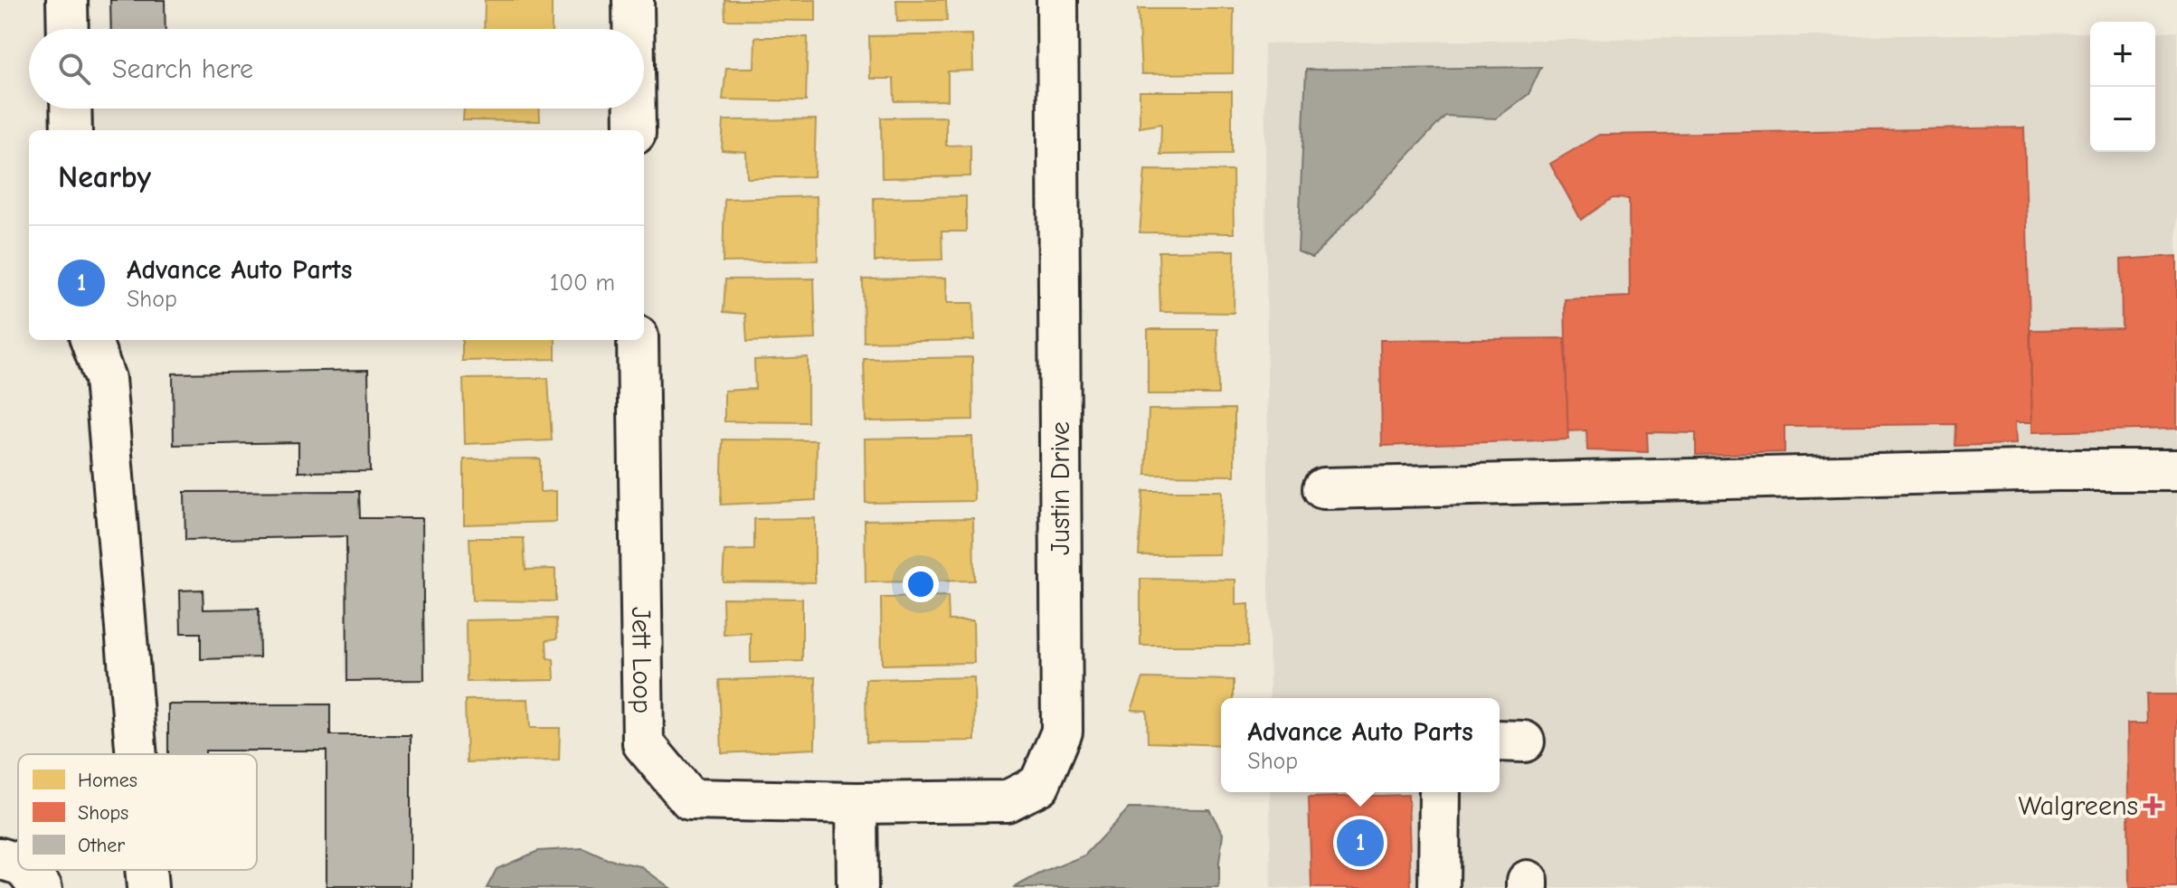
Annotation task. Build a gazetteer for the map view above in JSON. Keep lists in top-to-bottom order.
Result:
{
  "streets": {
    "street": ["Justin Drive", "Jett Loop"]
  },
  "crossings": [
    ["Justin Drive", "Jett Loop"]
  ],
  "places": {
    "health": ["Walgreens"]
  },
  "legend": ["Homes", "Shops", "Other"],
  "page": {
    "map_buttons": ["+", "−"],
    "search": "Search here",
    "heading": "Nearby",
    "list": [
      {
        "mark": "1",
        "name": "Advance Auto Parts",
        "note": "Shop",
        "value": "100 m"
      }
    ],
    "popup": ["Advance Auto Parts", "Shop"],
    "pins": "1"
  }
}
